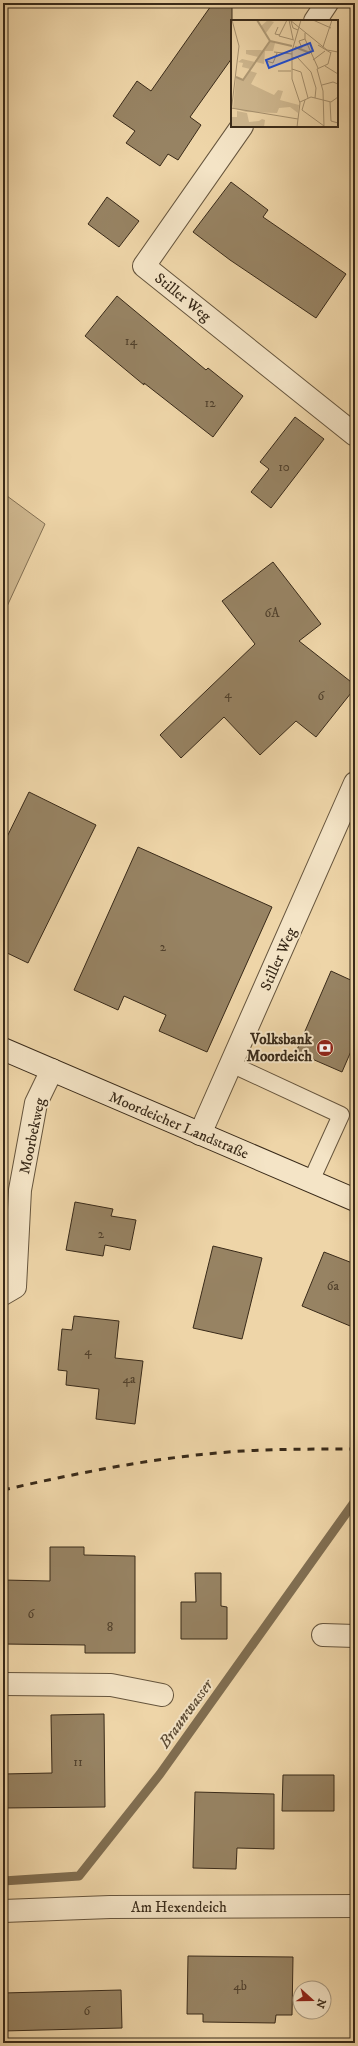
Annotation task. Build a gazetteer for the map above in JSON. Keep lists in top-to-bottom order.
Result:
{
  "streets": {
    "street": [
      "Stiller Weg",
      "Moordeicher Landstraße",
      "Moorbekweg",
      "Am Hexendeich"
    ]
  },
  "crossings": [
    ["Stiller Weg", "Moordeicher Landstraße"],
    ["Moordeicher Landstraße", "Moorbekweg"]
  ],
  "water": ["Braunwasser"],
  "places": {
    "bank": ["Volksbank Moordeich"]
  },
  "house_numbers": [
    "14",
    "12",
    "10",
    "6A",
    "4",
    "6",
    "2",
    "2",
    "6a",
    "4",
    "4a",
    "6",
    "8",
    "11",
    "4b",
    "6"
  ],
  "north": "right"
}
